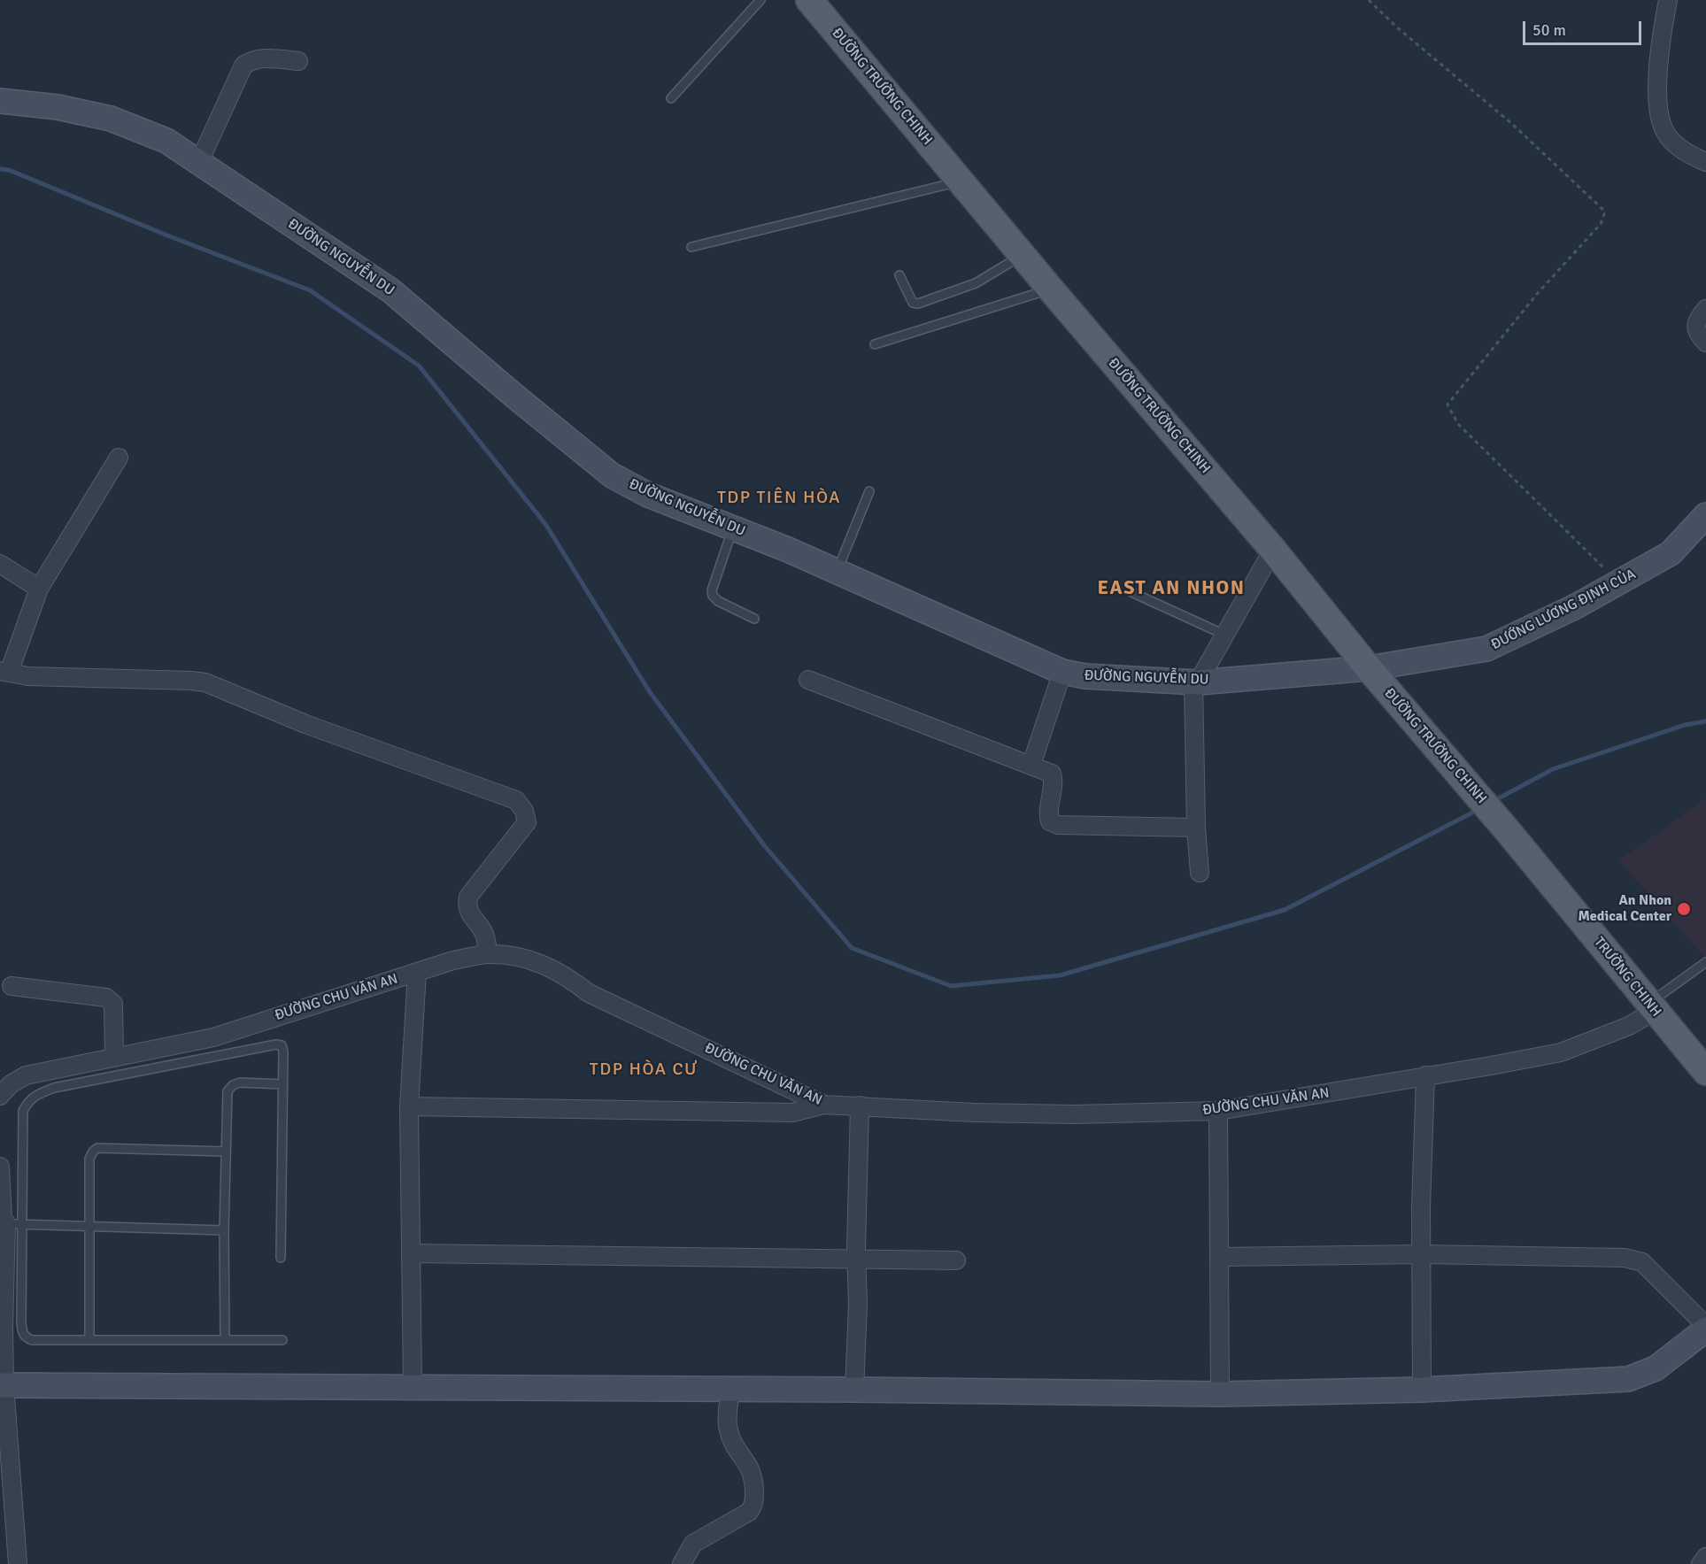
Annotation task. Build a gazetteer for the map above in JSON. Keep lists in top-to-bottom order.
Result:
{
  "streets": {
    "main road": ["ĐƯỜNG TRƯỜNG CHINH", "TRƯỜNG CHINH"],
    "street": ["ĐƯỜNG NGUYỄN DU", "ĐƯỚNG LƯƠNG ĐỊNH CỦA", "ĐƯỜNG CHU VĂN AN"]
  },
  "crossings": [
    ["ĐƯỜNG TRƯỜNG CHINH", "ĐƯỜNG NGUYỄN DU"],
    ["ĐƯỜNG TRƯỜNG CHINH", "ĐƯỚNG LƯƠNG ĐỊNH CỦA"],
    ["ĐƯỜNG TRƯỜNG CHINH", "TRƯỜNG CHINH"],
    ["ĐƯỜNG NGUYỄN DU", "ĐƯỚNG LƯƠNG ĐỊNH CỦA"],
    ["TRƯỜNG CHINH", "ĐƯỜNG CHU VĂN AN"]
  ],
  "districts": ["TDP TIÊN HÒA", "EAST AN NHON", "TDP HÒA CƯ"],
  "places": ["An Nhon Medical Center"],
  "scale_bar": "50 m"
}
